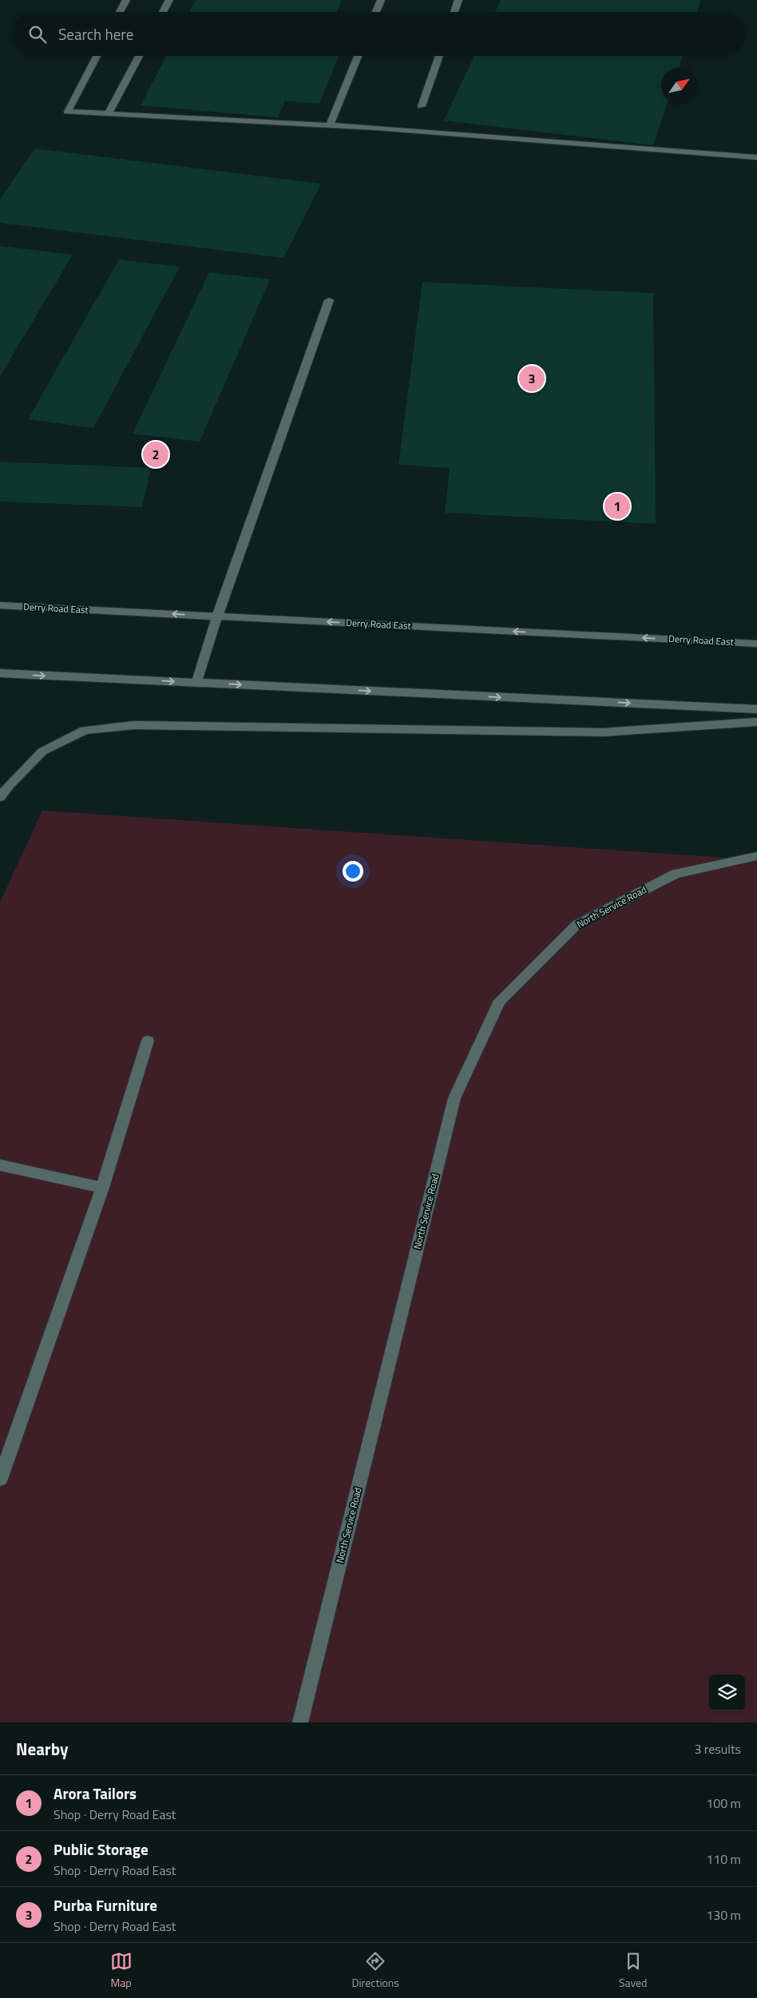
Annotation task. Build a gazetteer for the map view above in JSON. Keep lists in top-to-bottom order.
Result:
{
  "streets": {
    "main road": ["Derry Road East", "North Service Road"]
  },
  "north": "top right",
  "page": {
    "search": "Search here",
    "pins": ["3", "2", "1"],
    "heading": ["Nearby", "3 results"],
    "list": [
      {
        "mark": "1",
        "name": "Arora Tailors",
        "note": "Shop · Derry Road East",
        "value": "100 m"
      },
      {
        "mark": "2",
        "name": "Public Storage",
        "note": "Shop · Derry Road East",
        "value": "110 m"
      },
      {
        "mark": "3",
        "name": "Purba Furniture",
        "note": "Shop · Derry Road East",
        "value": "130 m"
      }
    ],
    "nav": ["Map", "Directions", "Saved"]
  }
}
